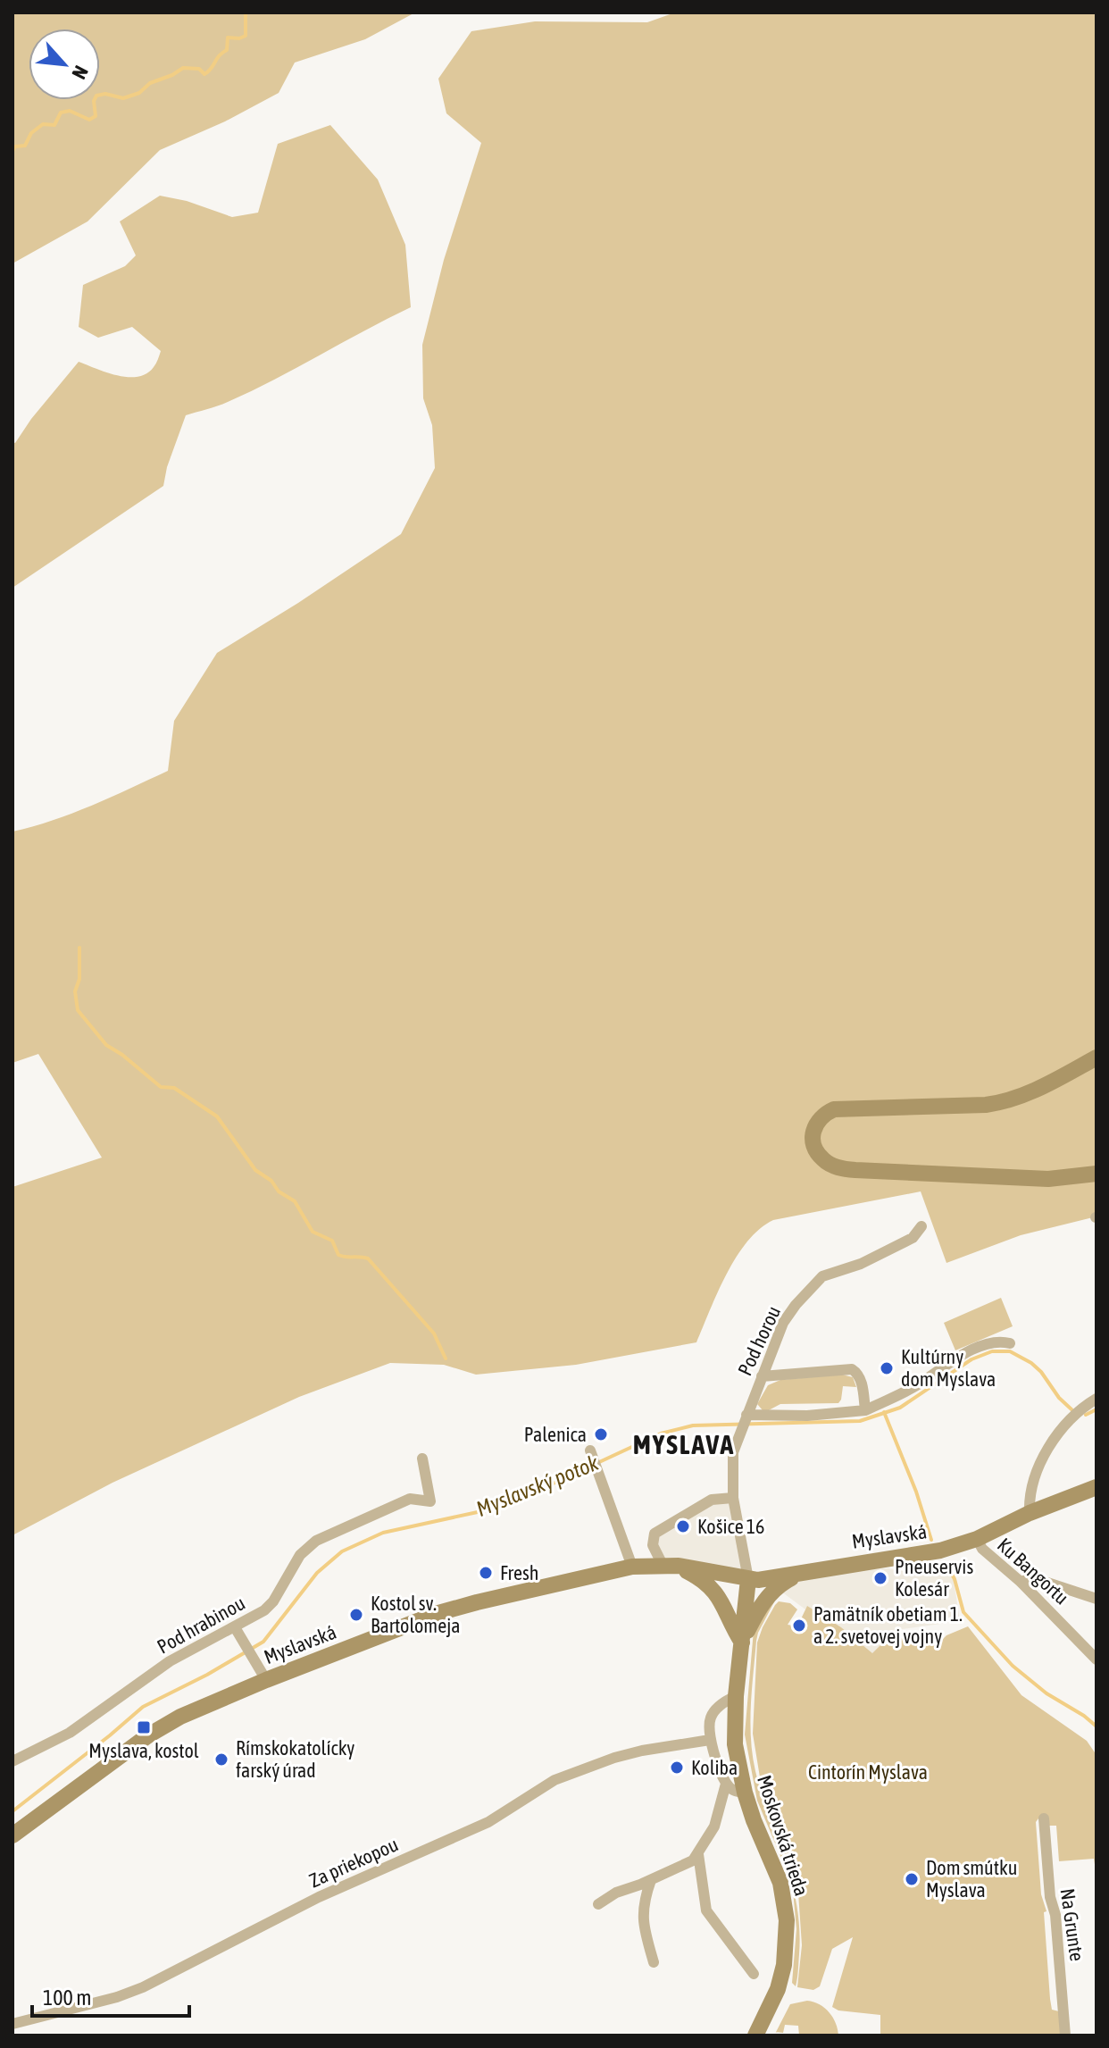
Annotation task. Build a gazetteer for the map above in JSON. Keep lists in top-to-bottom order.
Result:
{
  "streets": {
    "street": [
      "Pod horou",
      "Myslavská",
      "Ku Bangortu",
      "Pod hrabinou",
      "Moskovská trieda",
      "Za priekopou",
      "Na Grunte"
    ]
  },
  "crossings": [
    ["Pod horou", "Myslavská"],
    ["Pod horou", "Moskovská trieda"],
    ["Myslavská", "Ku Bangortu"],
    ["Myslavská", "Moskovská trieda"]
  ],
  "districts": ["MYSLAVA"],
  "water": ["Myslavský potok"],
  "parks": ["Cintorín Myslava"],
  "places": {
    "other": [
      "Kultúrny dom Myslava",
      "Palenica",
      "Košice 16",
      "Fresh",
      "Pneuservis Kolesár",
      "Kostol sv. Bartolomeja",
      "Pamätník obetiam 1. a 2. svetovej vojny",
      "Rímskokatolícky farský úrad",
      "Koliba",
      "Dom smútku Myslava"
    ],
    "transit": ["Myslava, kostol"]
  },
  "scale_bar": "100 m",
  "north": "bottom right"
}
